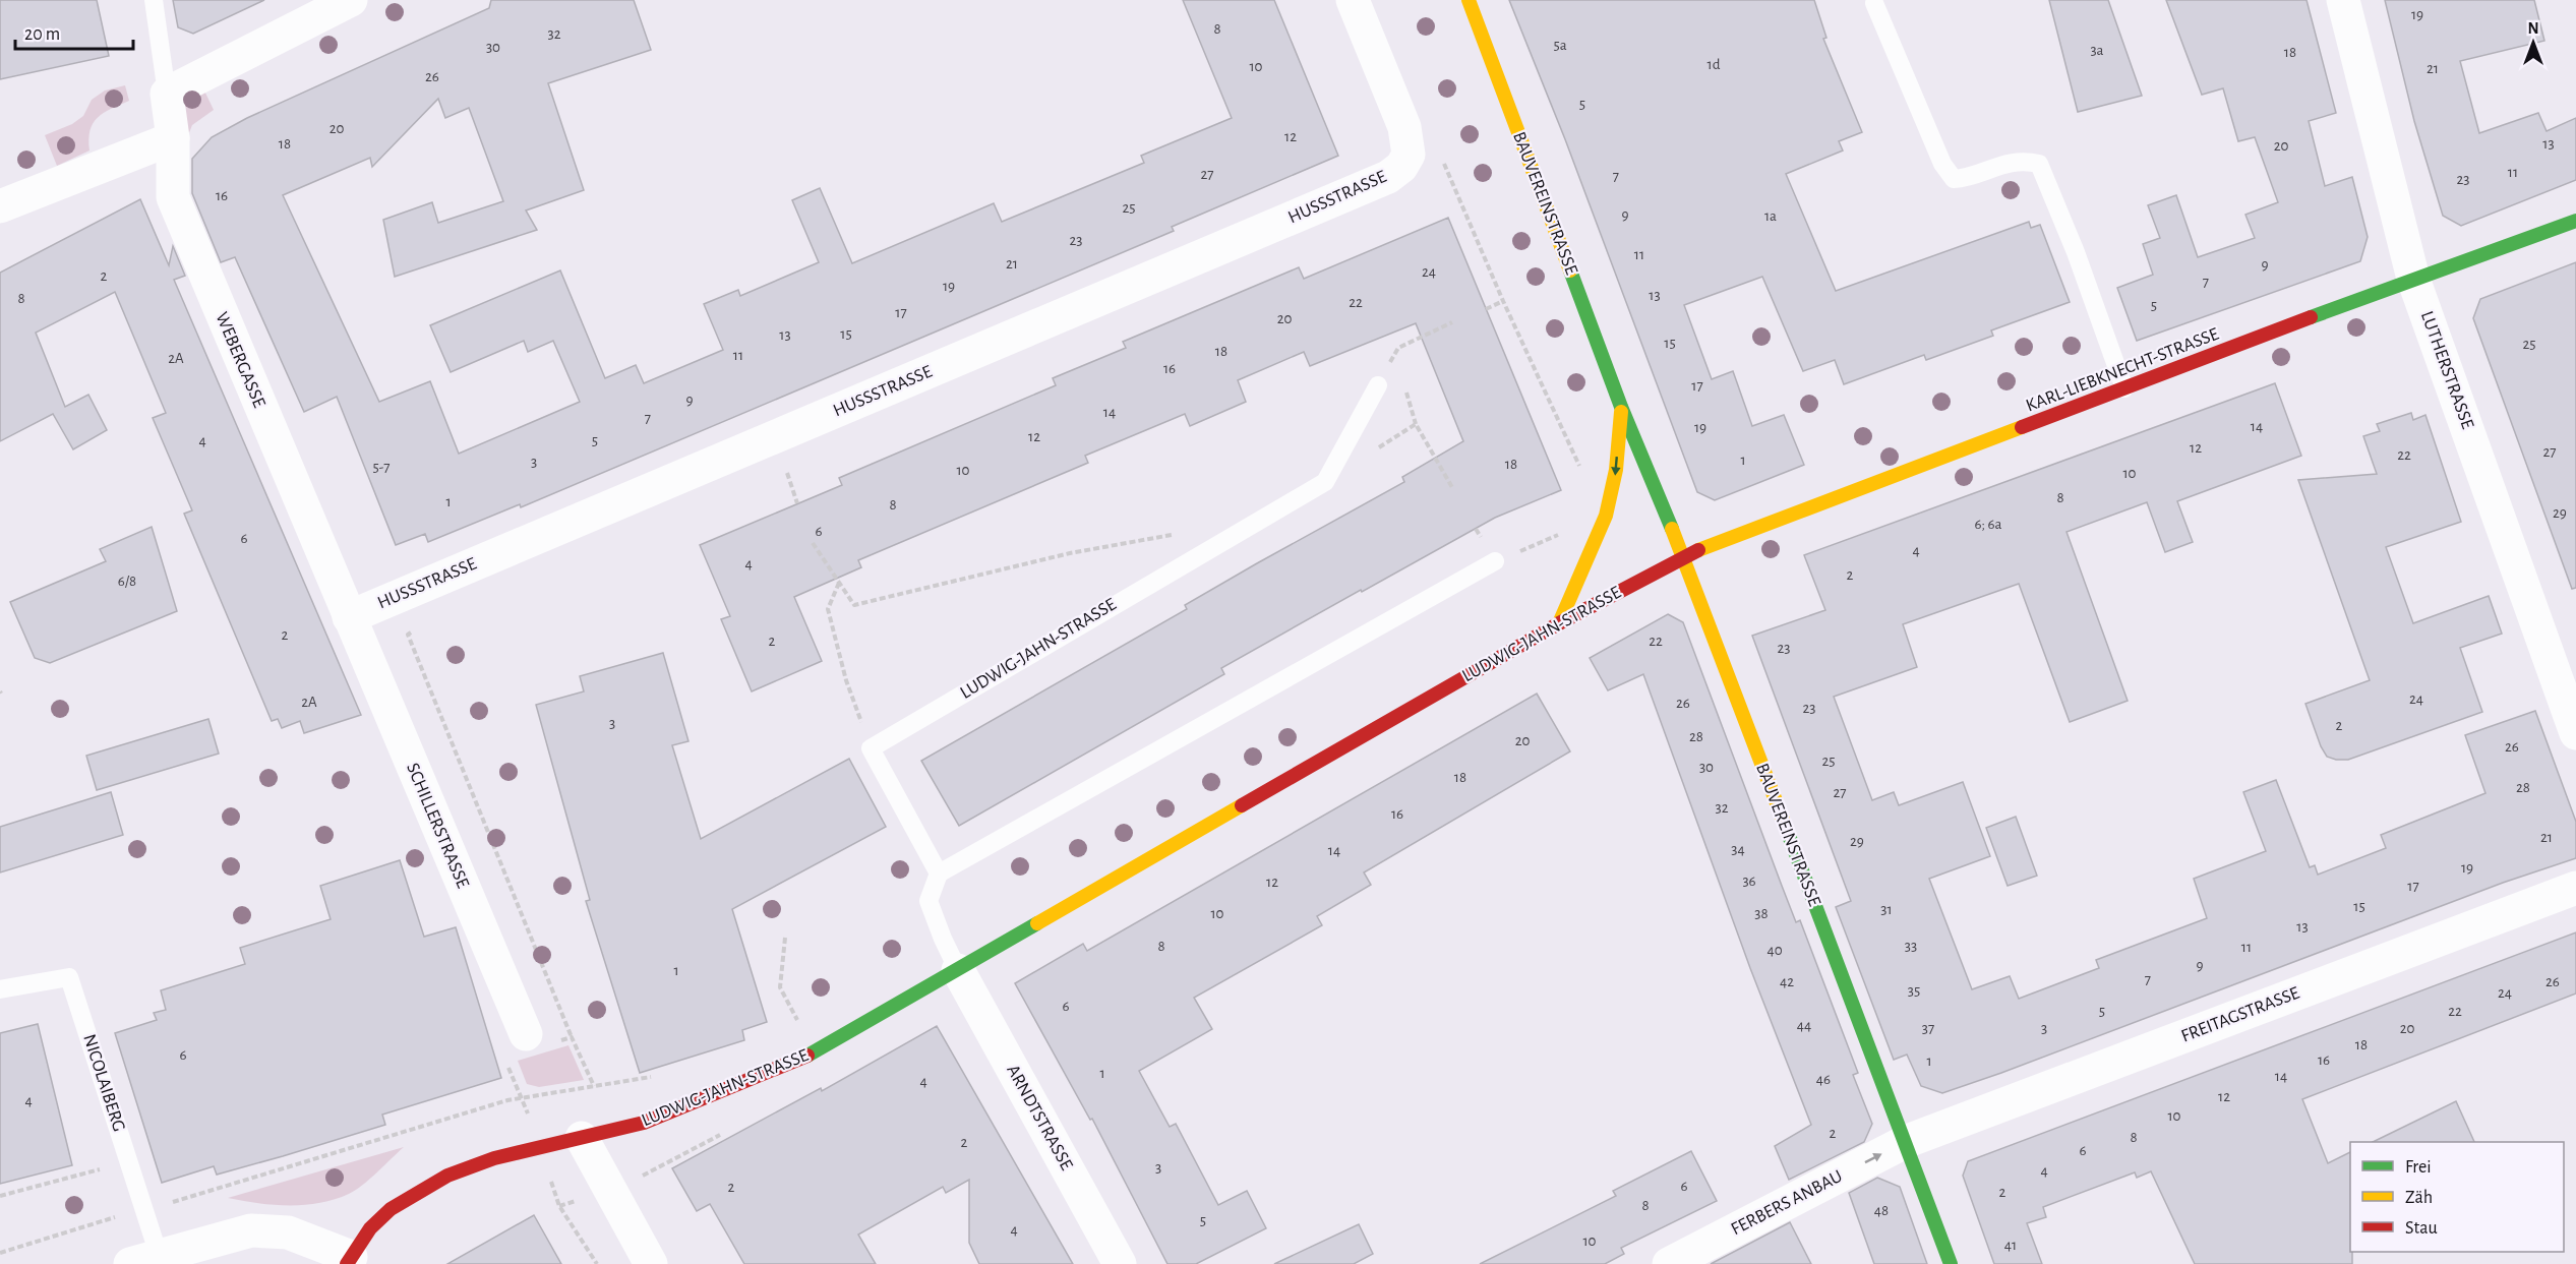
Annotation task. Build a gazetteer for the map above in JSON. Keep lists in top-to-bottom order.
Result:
{
  "streets": {
    "main road": ["BAUVEREINSTRASSE", "KARL-LIEBKNECHT-STRASSE", "LUDWIG-JAHN-STRASSE"],
    "street": [
      "HUSSSTRASSE",
      "WEBERGASSE",
      "LUTHERSTRASSE",
      "SCHILLERSTRASSE",
      "FREITAGSTRASSE",
      "NICOLAIBERG",
      "ARNDTSTRASSE",
      "FERBERS ANBAU"
    ]
  },
  "crossings": [
    ["HUSSSTRASSE", "WEBERGASSE"],
    ["HUSSSTRASSE", "SCHILLERSTRASSE"],
    ["BAUVEREINSTRASSE", "KARL-LIEBKNECHT-STRASSE"],
    ["BAUVEREINSTRASSE", "LUDWIG-JAHN-STRASSE"],
    ["BAUVEREINSTRASSE", "FREITAGSTRASSE"],
    ["BAUVEREINSTRASSE", "FERBERS ANBAU"],
    ["WEBERGASSE", "SCHILLERSTRASSE"],
    ["KARL-LIEBKNECHT-STRASSE", "LUTHERSTRASSE"],
    ["KARL-LIEBKNECHT-STRASSE", "LUDWIG-JAHN-STRASSE"],
    ["LUDWIG-JAHN-STRASSE", "NICOLAIBERG"],
    ["LUDWIG-JAHN-STRASSE", "ARNDTSTRASSE"],
    ["FREITAGSTRASSE", "FERBERS ANBAU"]
  ],
  "one_way": ["FERBERS ANBAU"],
  "house_numbers": [
    "19",
    "8",
    "32",
    "5a",
    "30",
    "3a",
    "18",
    "1d",
    "10",
    "21",
    "26",
    "5",
    "20",
    "12",
    "18",
    "13",
    "20",
    "11",
    "27",
    "7",
    "23",
    "16",
    "25",
    "9",
    "1a",
    "23",
    "11",
    "21",
    "9",
    "24",
    "2",
    "7",
    "19",
    "13",
    "8",
    "22",
    "5",
    "17",
    "20",
    "15",
    "13",
    "15",
    "25",
    "18",
    "11",
    "2A",
    "16",
    "17",
    "9",
    "14",
    "7",
    "14",
    "19",
    "12",
    "4",
    "5",
    "12",
    "27",
    "22",
    "1",
    "3",
    "18",
    "5-7",
    "10",
    "10",
    "8",
    "1",
    "8",
    "29",
    "6; 6a",
    "6",
    "6",
    "4",
    "4",
    "2",
    "6/8",
    "2",
    "2",
    "22",
    "23",
    "24",
    "2A",
    "26",
    "23",
    "3",
    "2",
    "28",
    "20",
    "26",
    "25",
    "30",
    "18",
    "28",
    "27",
    "32",
    "16",
    "21",
    "29",
    "34",
    "14",
    "19",
    "36",
    "12",
    "17",
    "15",
    "31",
    "10",
    "38",
    "13",
    "8",
    "33",
    "11",
    "40",
    "9",
    "1",
    "7",
    "42",
    "26",
    "35",
    "24",
    "6",
    "5",
    "22",
    "44",
    "37",
    "3",
    "20",
    "18",
    "6",
    "16",
    "1",
    "1",
    "14",
    "46",
    "4",
    "12",
    "4",
    "10",
    "2",
    "8",
    "2",
    "6",
    "3",
    "4",
    "6",
    "2",
    "2",
    "8",
    "48",
    "5",
    "4",
    "10",
    "41"
  ],
  "legend": ["Frei", "Zäh", "Stau"],
  "scale_bar": "20 m",
  "north": "top"
}
